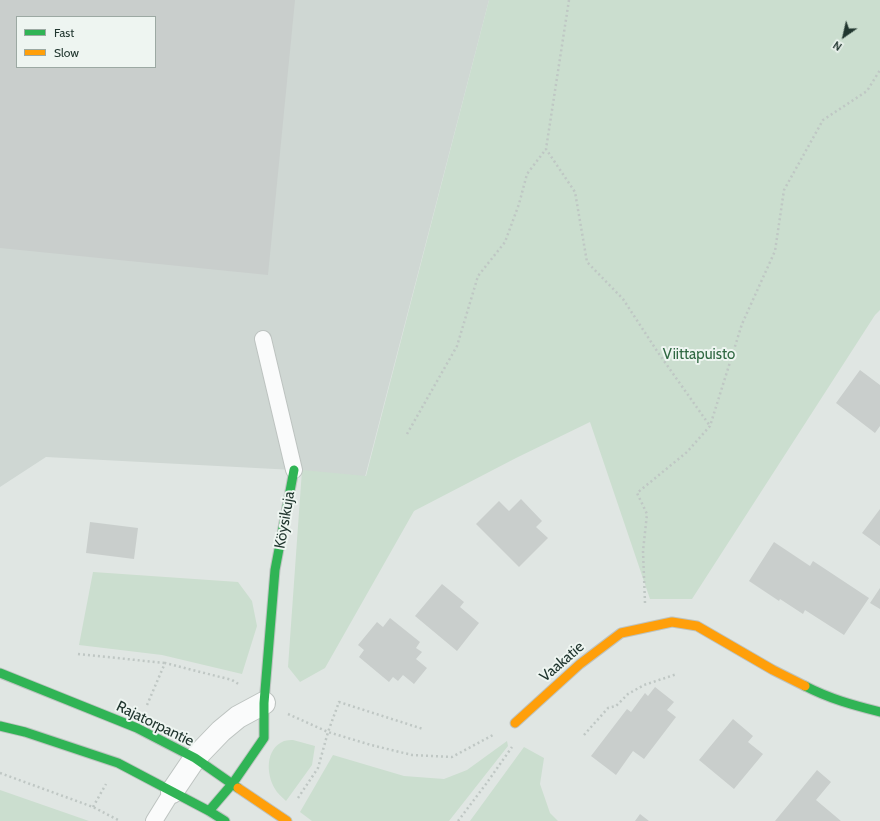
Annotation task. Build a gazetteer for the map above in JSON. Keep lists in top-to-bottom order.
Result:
{
  "streets": {
    "street": ["Köysikuja", "Vaakatie", "Rajatorpantie"]
  },
  "crossings": [
    ["Köysikuja", "Rajatorpantie"]
  ],
  "parks": ["Viittapuisto"],
  "legend": ["Fast", "Slow"],
  "north": "bottom left"
}
